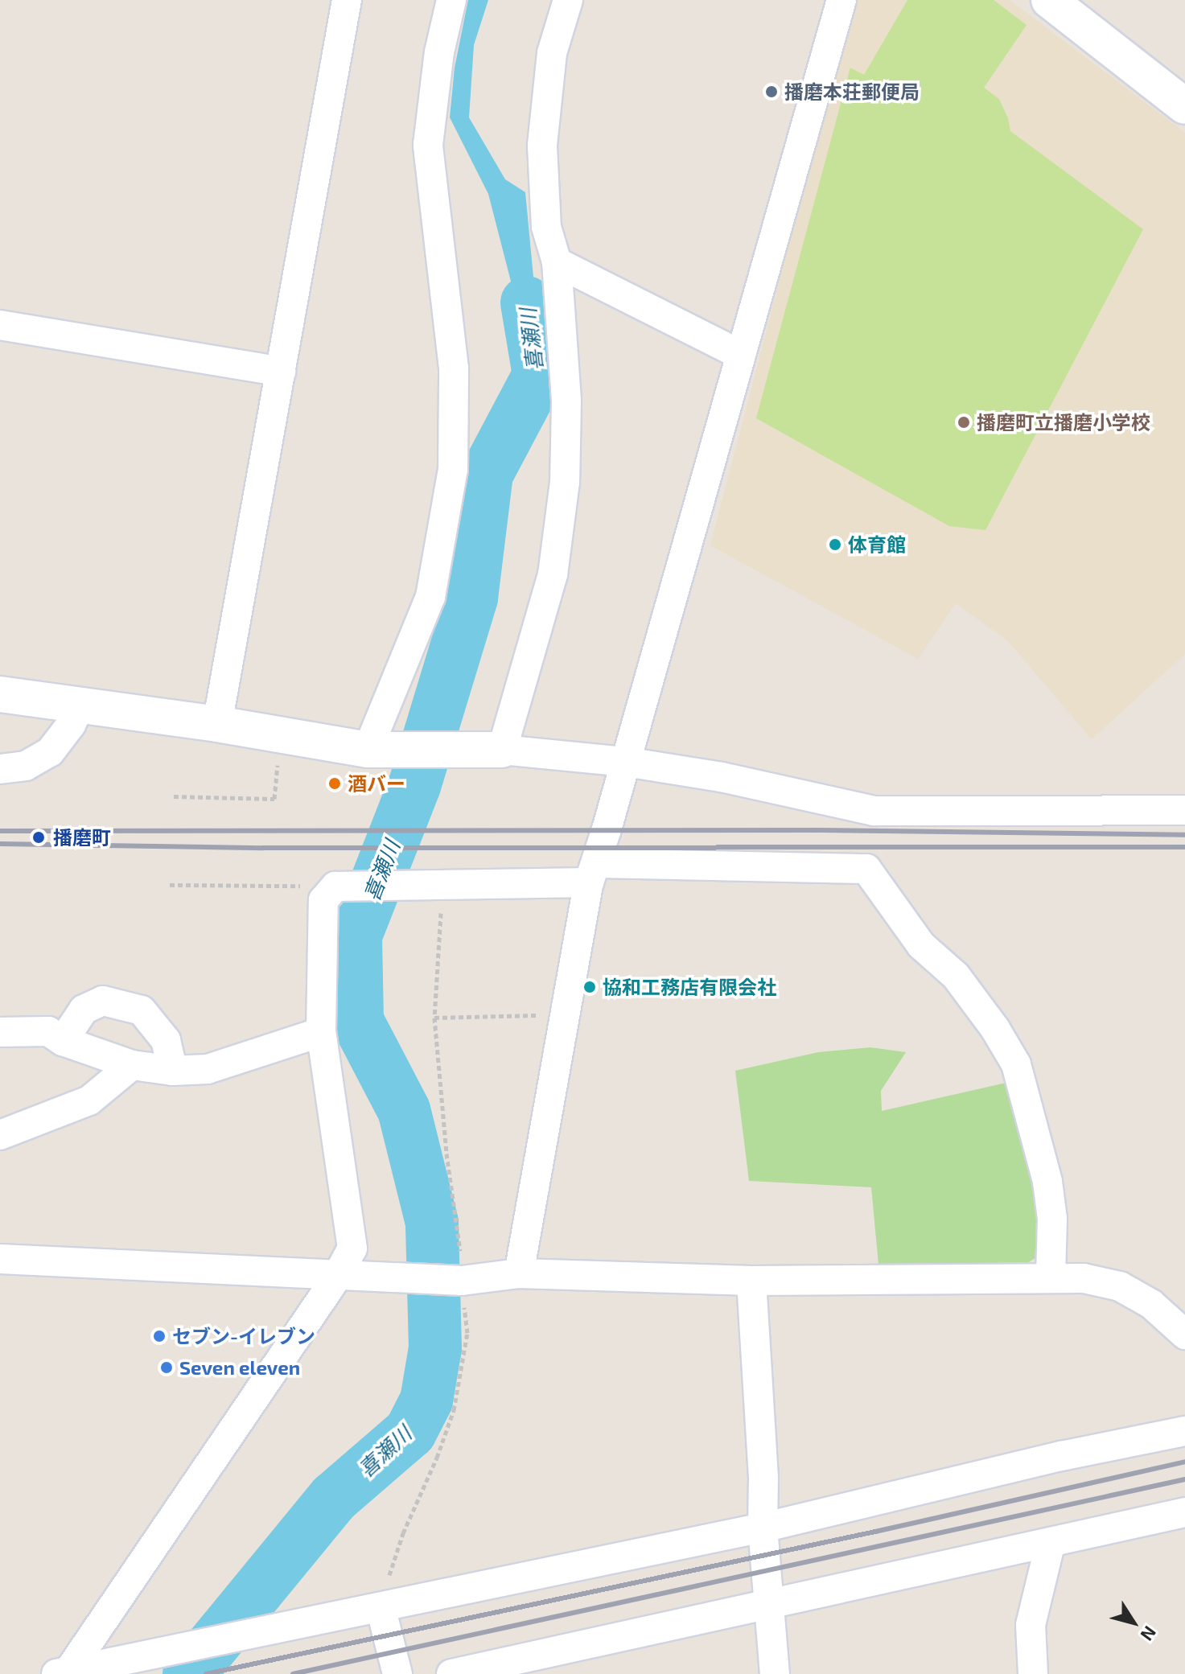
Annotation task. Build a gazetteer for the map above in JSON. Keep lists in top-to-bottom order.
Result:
{
  "water": ["喜瀬川"],
  "places": [
    "播磨本荘郵便局",
    "播磨町立播磨小学校",
    "体育館",
    "酒バー",
    "播磨町",
    "協和工務店有限会社",
    "セブン-イレブン",
    "Seven eleven"
  ],
  "north": "bottom right"
}
